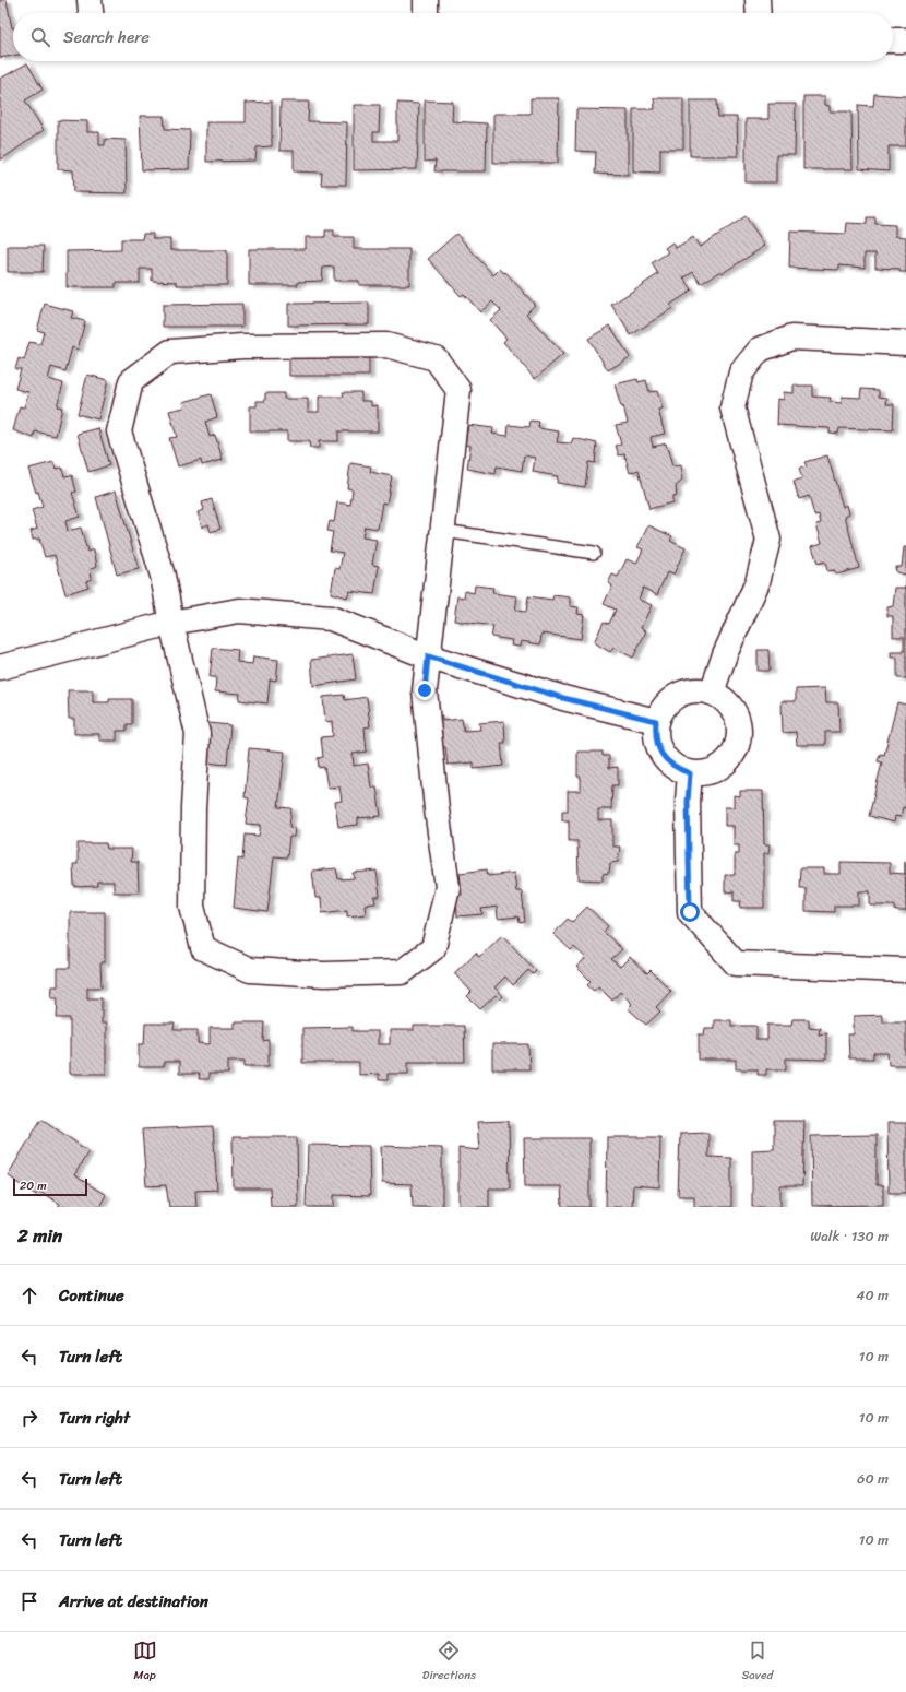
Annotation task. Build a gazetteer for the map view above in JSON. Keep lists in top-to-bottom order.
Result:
{
  "scale_bar": "20 m",
  "page": {
    "search": "Search here",
    "scale": "20 m",
    "heading": ["2 min", "Walk · 130 m"],
    "list": [
      ["Continue", "40 m"],
      ["Turn left", "10 m"],
      ["Turn right", "10 m"],
      ["Turn left", "60 m"],
      ["Turn left", "10 m"],
      "Arrive at destination"
    ],
    "nav": ["Map", "Directions", "Saved"]
  }
}
